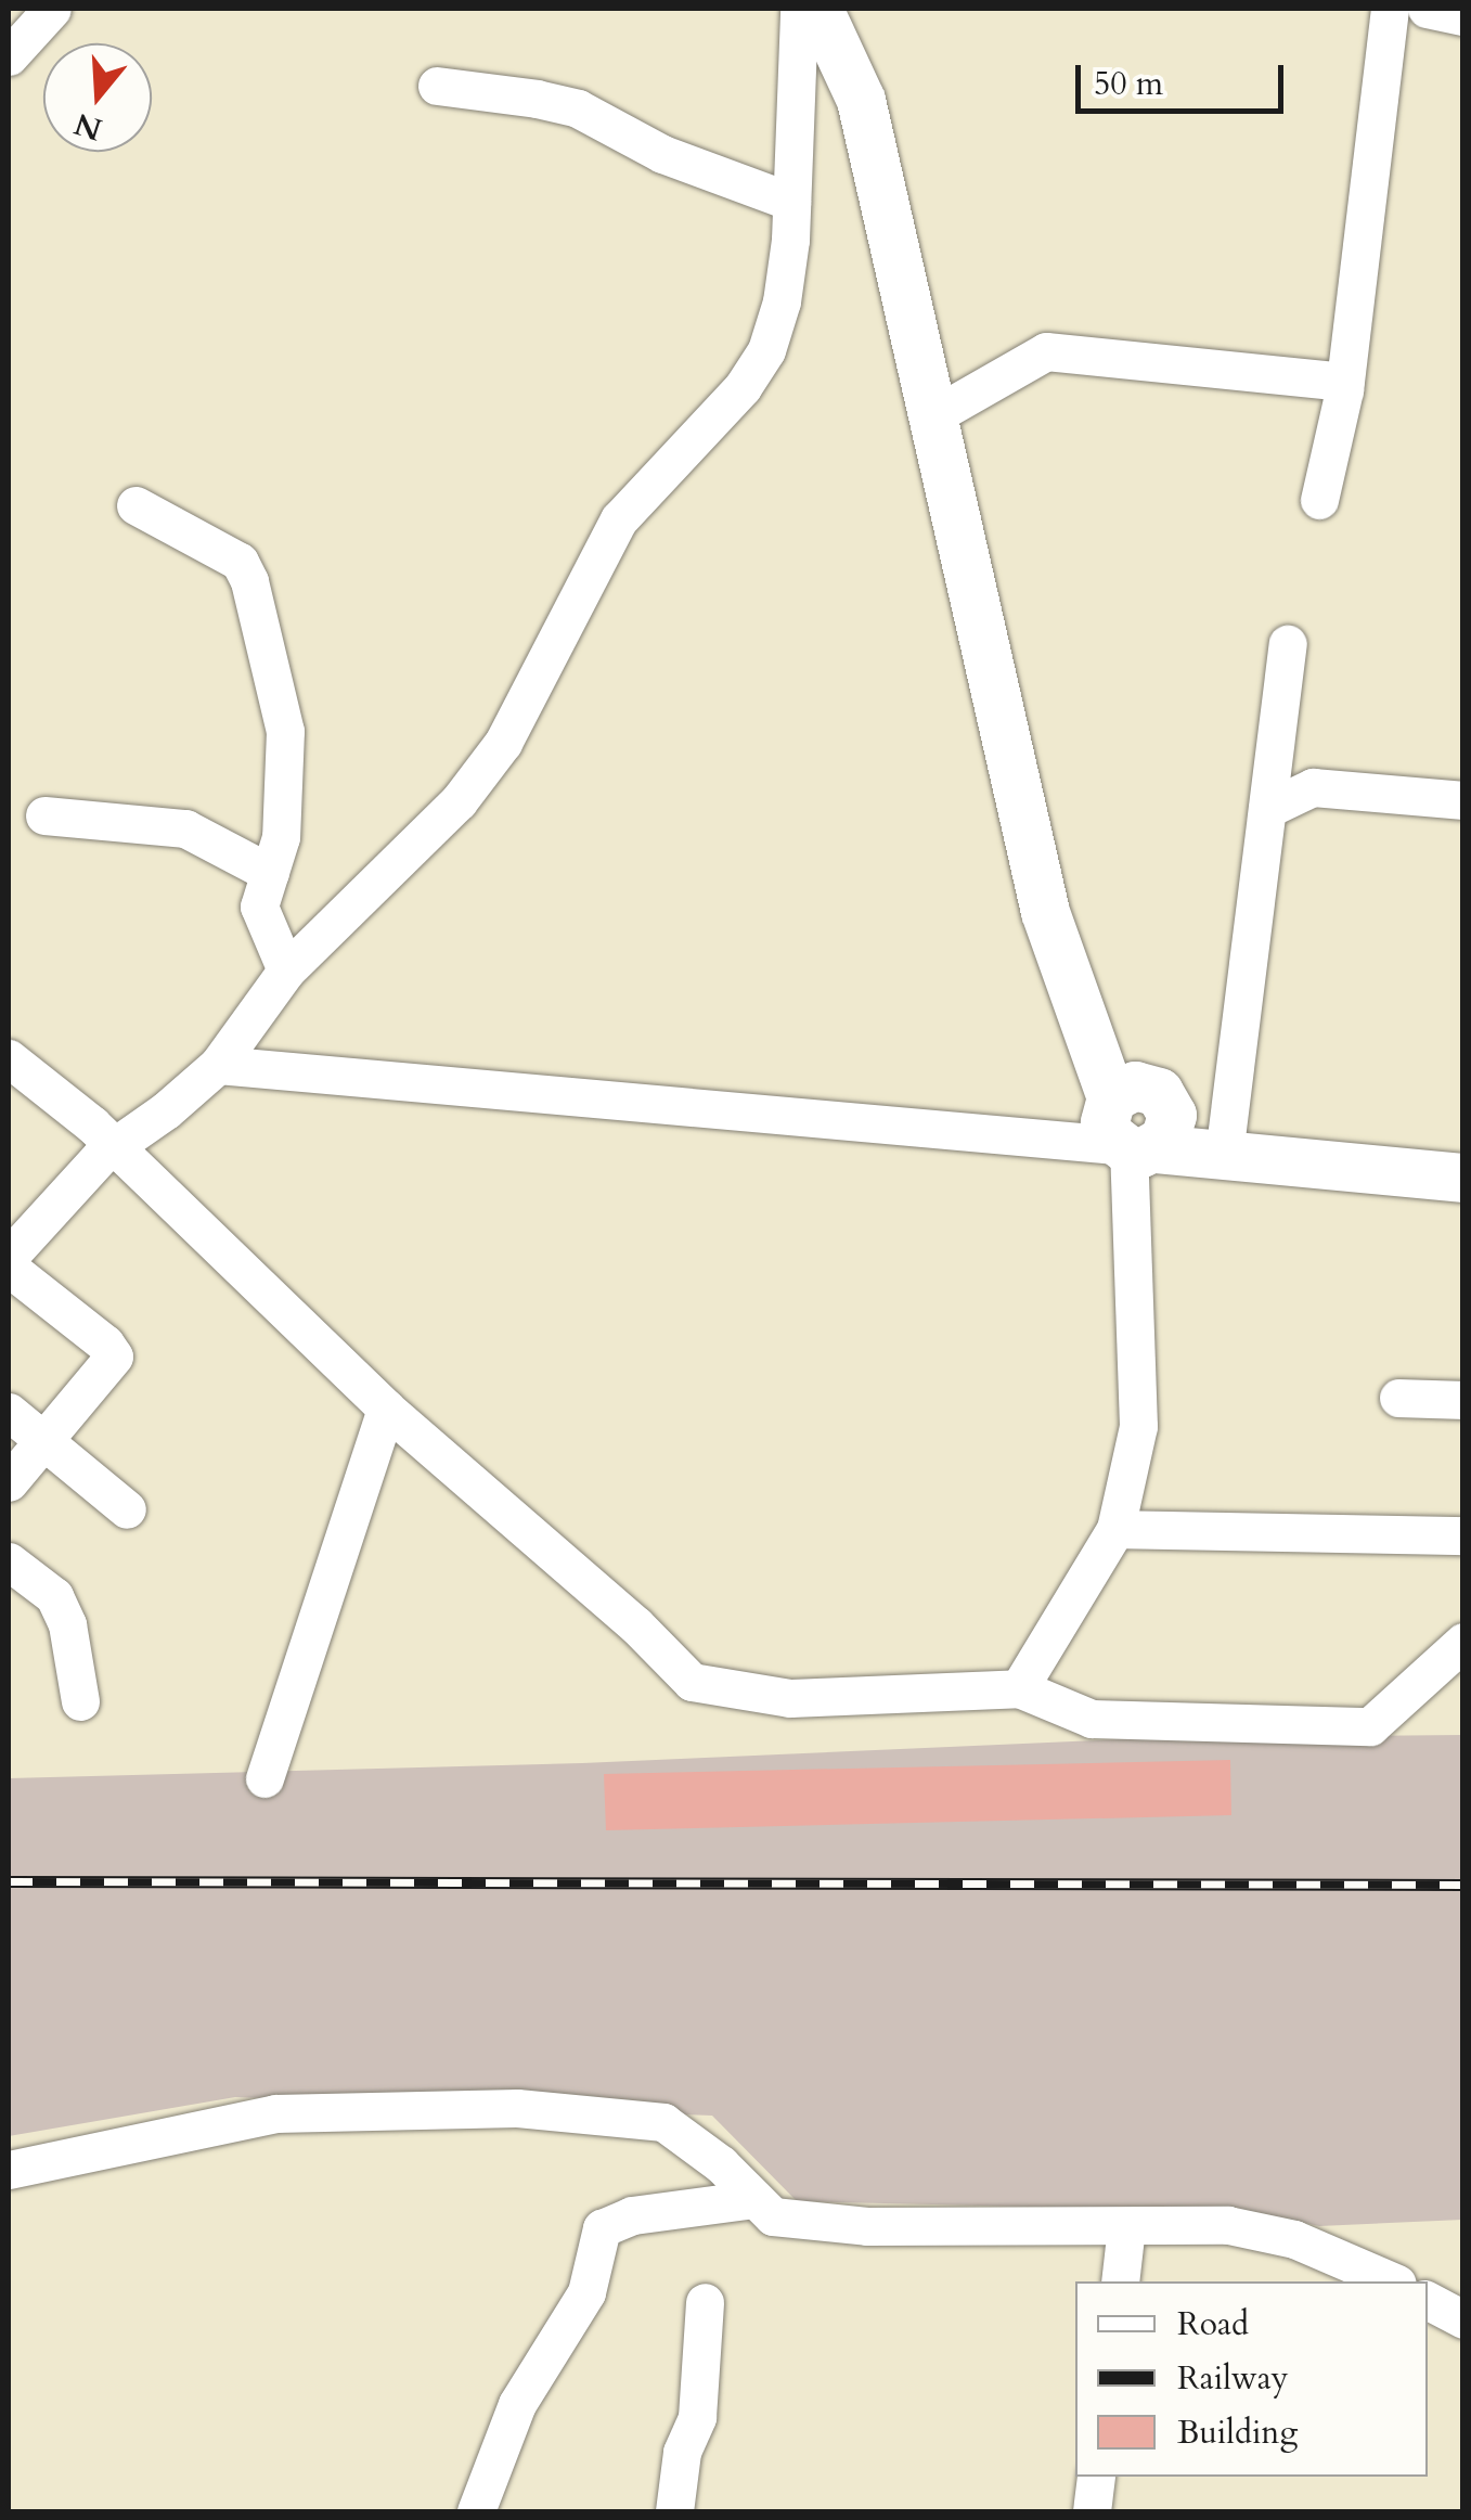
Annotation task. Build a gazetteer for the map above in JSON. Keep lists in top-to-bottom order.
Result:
{
  "legend": ["Road", "Railway", "Building"],
  "scale_bar": "50 m",
  "north": "bottom"
}
